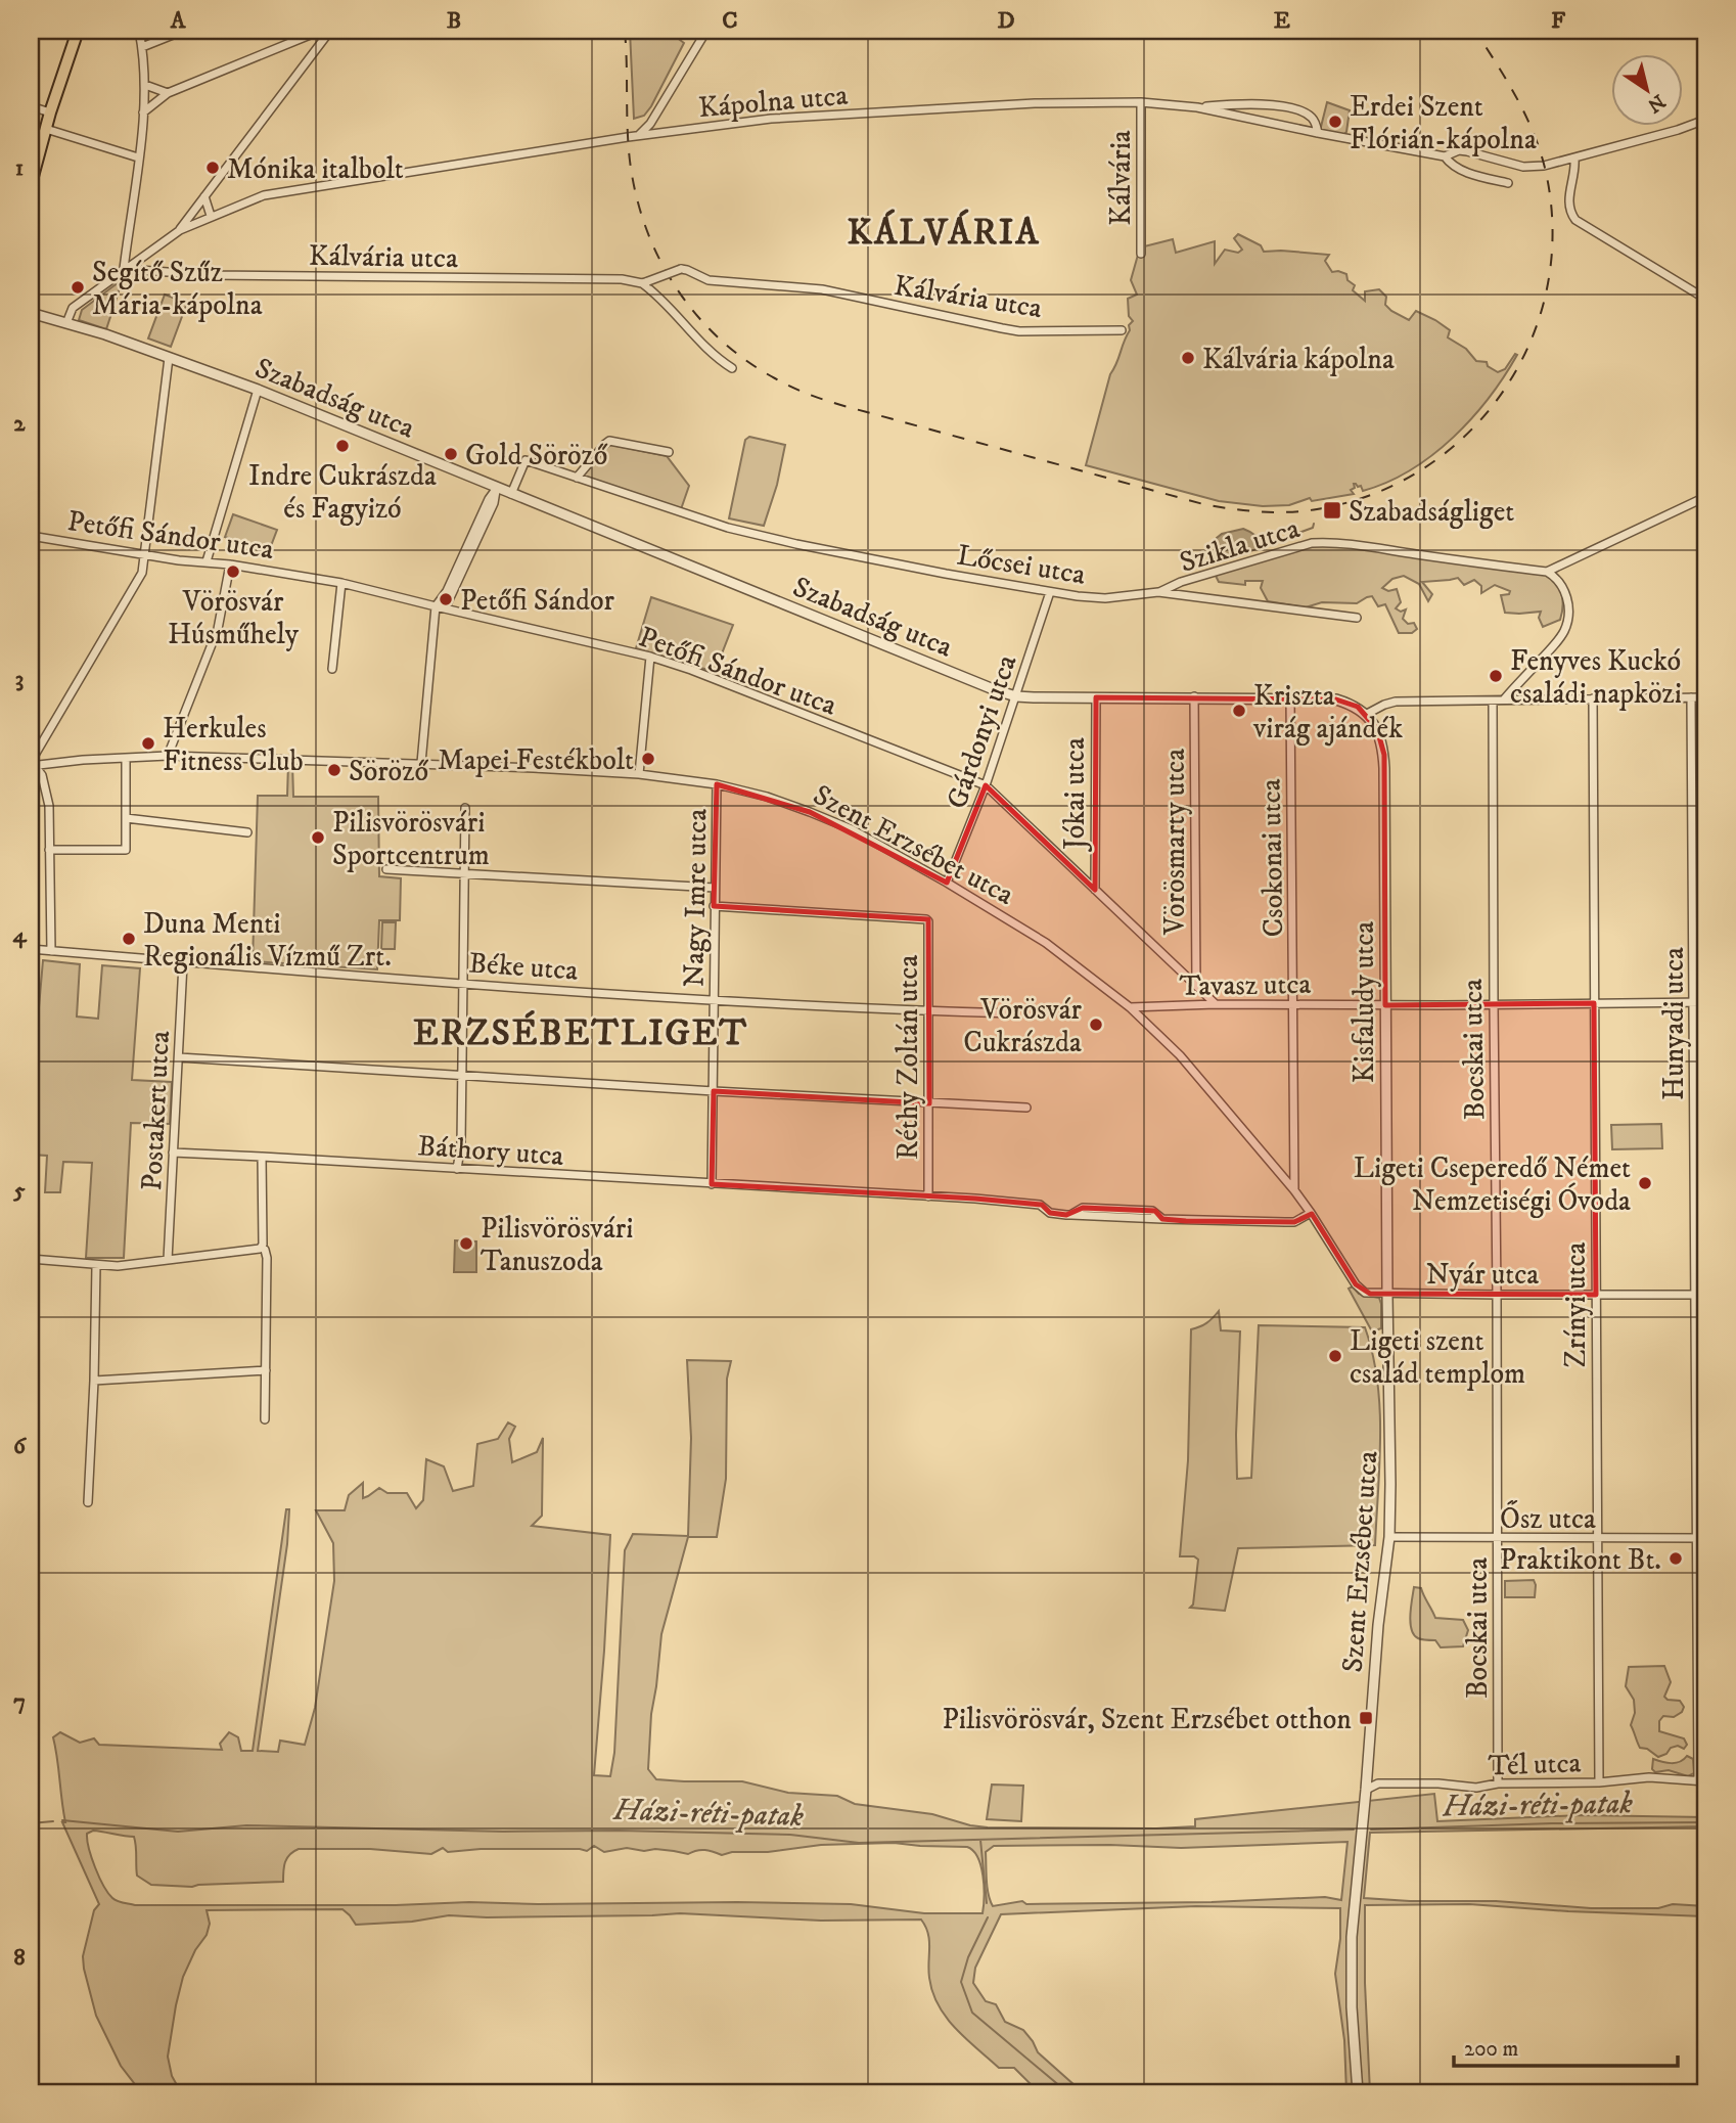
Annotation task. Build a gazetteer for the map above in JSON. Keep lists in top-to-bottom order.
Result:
{
  "streets": {
    "street": [
      "Kápolna utca",
      "Kálvária",
      "Kálvária utca",
      "Szabadság utca",
      "Petőfi Sándor utca",
      "Szikla utca",
      "Lőcsei utca",
      "Gárdonyi utca",
      "Jókai utca",
      "Vörösmarty utca",
      "Szent Erzsébet utca",
      "Csokonai utca",
      "Nagy Imre utca",
      "Béke utca",
      "Tavasz utca",
      "Kisfaludy utca",
      "Hunyadi utca",
      "Bocskai utca",
      "Réthy Zoltán utca",
      "Postakert utca",
      "Báthory utca",
      "Nyár utca",
      "Zrínyi utca",
      "Ősz utca",
      "Tél utca"
    ]
  },
  "crossings": [
    ["Kápolna utca", "Kálvária"],
    ["Kápolna utca", "Kálvária utca"],
    ["Kápolna utca", "Szabadság utca"],
    ["Szabadság utca", "Gárdonyi utca"],
    ["Szabadság utca", "Jókai utca"],
    ["Szabadság utca", "Vörösmarty utca"],
    ["Szabadság utca", "Csokonai utca"],
    ["Szabadság utca", "Kisfaludy utca"],
    ["Petőfi Sándor utca", "Gárdonyi utca"],
    ["Petőfi Sándor utca", "Jókai utca"],
    ["Petőfi Sándor utca", "Vörösmarty utca"],
    ["Petőfi Sándor utca", "Tavasz utca"],
    ["Szikla utca", "Lőcsei utca"],
    ["Lőcsei utca", "Gárdonyi utca"],
    ["Gárdonyi utca", "Szent Erzsébet utca"],
    ["Szent Erzsébet utca", "Csokonai utca"],
    ["Szent Erzsébet utca", "Nagy Imre utca"],
    ["Szent Erzsébet utca", "Tavasz utca"],
    ["Szent Erzsébet utca", "Kisfaludy utca"],
    ["Szent Erzsébet utca", "Nyár utca"],
    ["Szent Erzsébet utca", "Ősz utca"],
    ["Szent Erzsébet utca", "Tél utca"],
    ["Csokonai utca", "Tavasz utca"],
    ["Nagy Imre utca", "Béke utca"],
    ["Nagy Imre utca", "Réthy Zoltán utca"],
    ["Nagy Imre utca", "Báthory utca"],
    ["Béke utca", "Réthy Zoltán utca"],
    ["Béke utca", "Postakert utca"],
    ["Tavasz utca", "Kisfaludy utca"],
    ["Tavasz utca", "Hunyadi utca"],
    ["Tavasz utca", "Bocskai utca"],
    ["Tavasz utca", "Zrínyi utca"],
    ["Kisfaludy utca", "Nyár utca"],
    ["Hunyadi utca", "Nyár utca"],
    ["Hunyadi utca", "Ősz utca"],
    ["Hunyadi utca", "Tél utca"],
    ["Bocskai utca", "Nyár utca"],
    ["Bocskai utca", "Ősz utca"],
    ["Bocskai utca", "Tél utca"],
    ["Réthy Zoltán utca", "Báthory utca"],
    ["Postakert utca", "Báthory utca"],
    ["Nyár utca", "Zrínyi utca"],
    ["Zrínyi utca", "Ősz utca"],
    ["Zrínyi utca", "Tél utca"]
  ],
  "districts": ["KÁLVÁRIA", "ERZSÉBETLIGET"],
  "water": ["Házi-réti-patak"],
  "places": {
    "other": [
      "Erdei Szent Flórián-kápolna",
      "Mónika italbolt",
      "Segítő Szűz Mária-kápolna",
      "Kálvária kápolna",
      "Indre Cukrászda és Fagyizó",
      "Gold Söröző",
      "Vörösvár Húsműhely",
      "Petőfi Sándor",
      "Fenyves Kuckó családi napközi",
      "Kriszta virág ajándék",
      "Herkules Fitness Club",
      "Mapei Festékbolt",
      "Söröző",
      "Pilisvörösvári Sportcentrum",
      "Duna Menti Regionális Vízmű Zrt.",
      "Vörösvár Cukrászda",
      "Ligeti Cseperedő Német Nemzetiségi Óvoda",
      "Pilisvörösvári Tanuszoda",
      "Ligeti szent család templom",
      "Praktikont Bt."
    ],
    "transit": ["Szabadságliget", "Pilisvörösvár, Szent Erzsébet otthon"]
  },
  "scale_bar": "200 m",
  "north": "bottom right",
  "grid": {
    "columns": [
      "A",
      "B",
      "C",
      "D",
      "E",
      "F"
    ],
    "rows": [
      "1",
      "2",
      "3",
      "4",
      "5",
      "6",
      "7",
      "8"
    ]
  }
}
